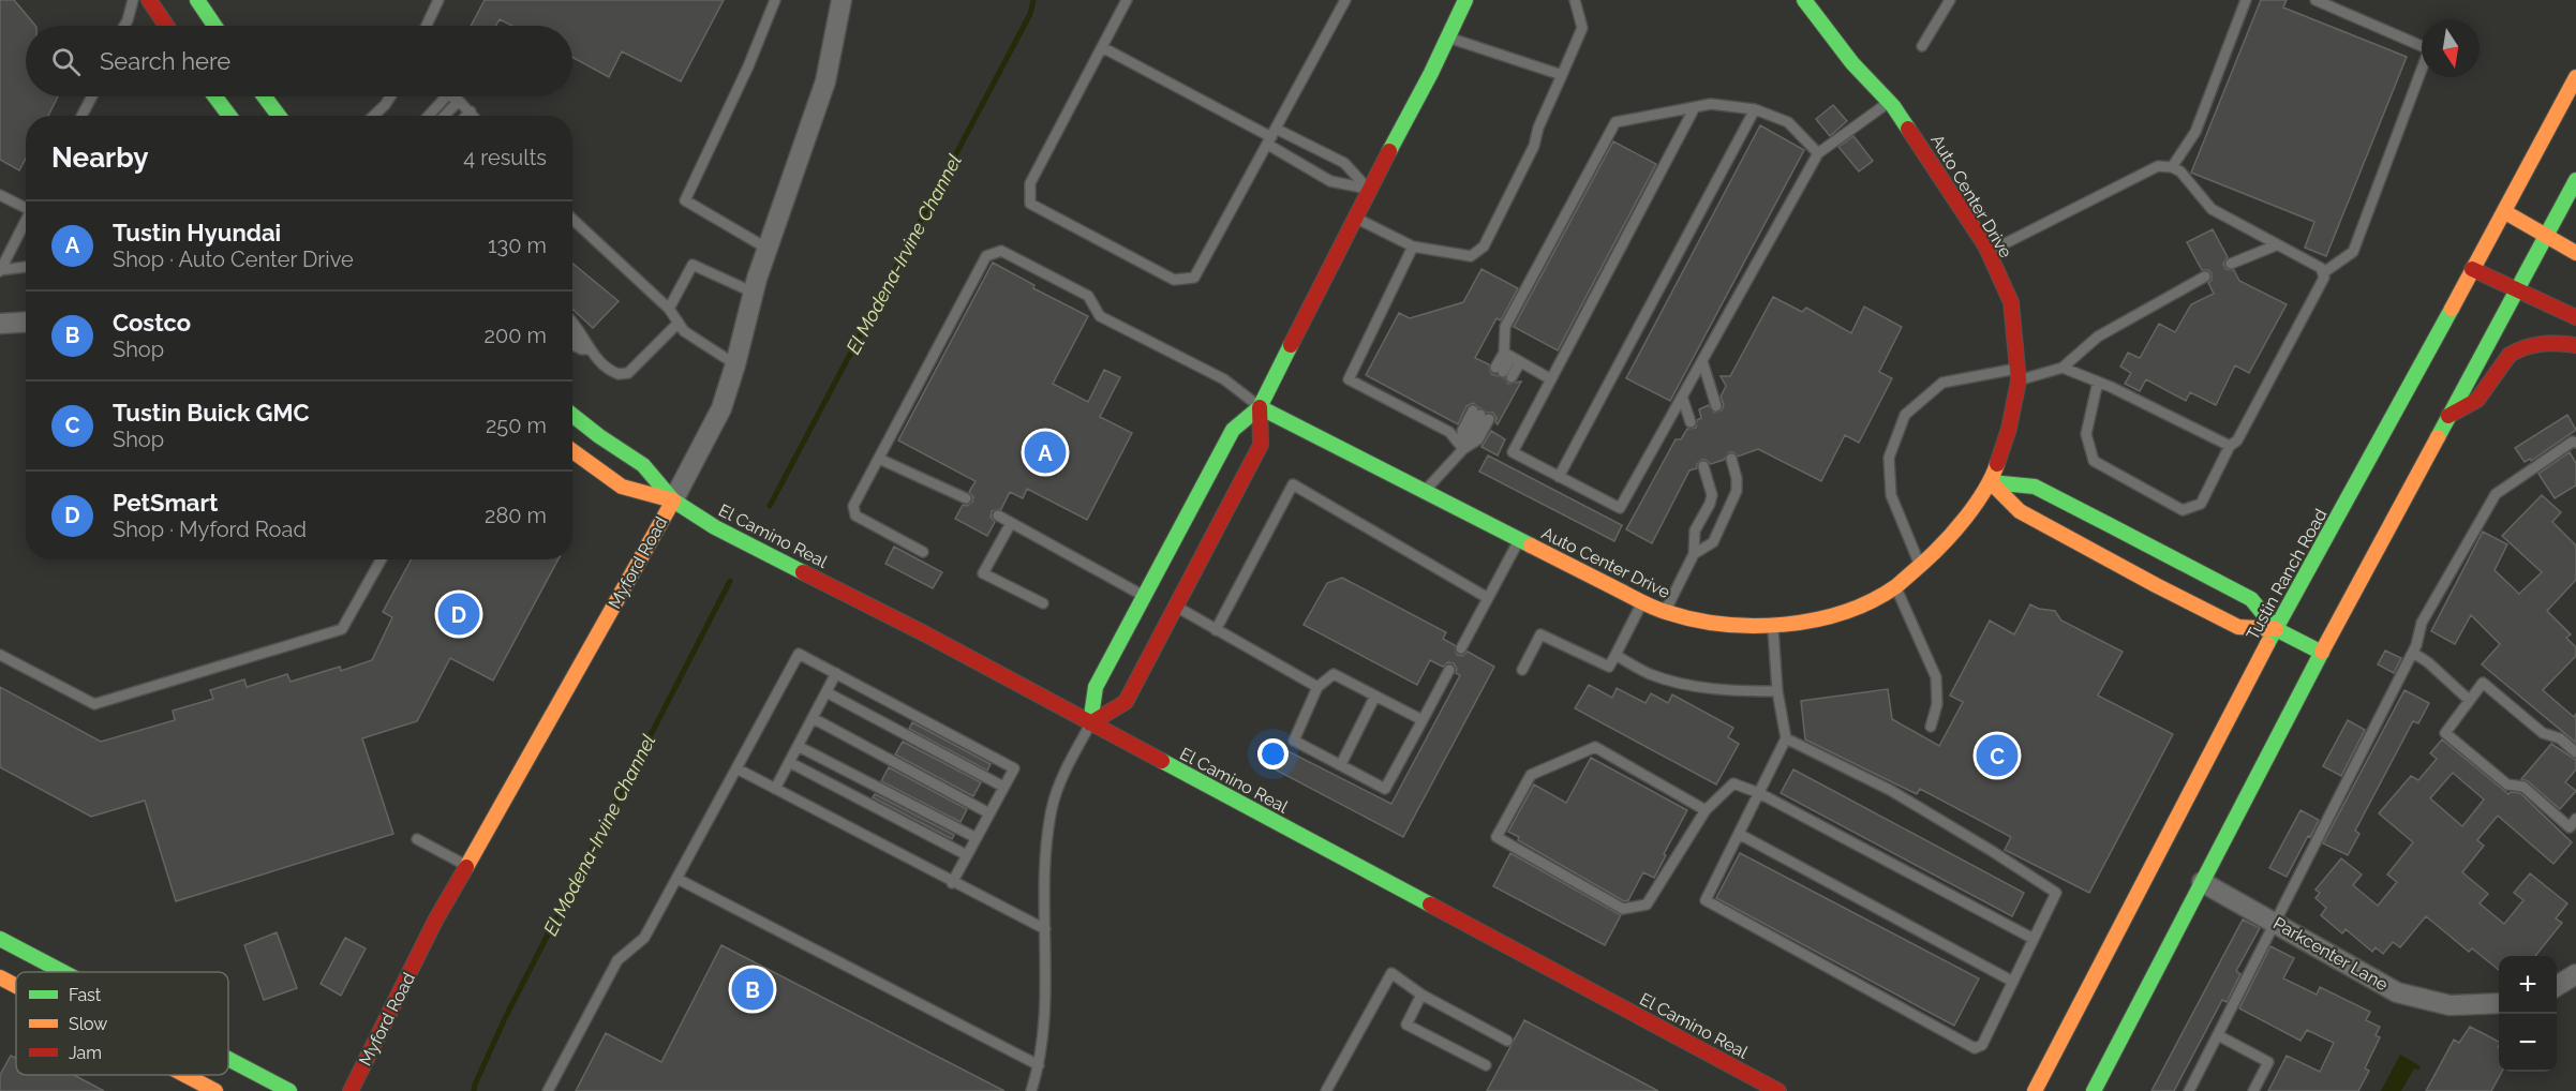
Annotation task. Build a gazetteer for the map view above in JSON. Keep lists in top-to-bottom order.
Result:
{
  "streets": {
    "main road": [
      "Auto Center Drive",
      "El Camino Real",
      "Myford Road",
      "Tustin Ranch Road"
    ],
    "street": ["Parkcenter Lane"]
  },
  "crossings": [
    ["El Camino Real", "Myford Road"]
  ],
  "water": ["El Modena-Irvine Channel"],
  "legend": ["Fast", "Slow", "Jam"],
  "north": "bottom",
  "page": {
    "search": "Search here",
    "heading": ["Nearby", "4 results"],
    "list": [
      {
        "mark": "A",
        "name": "Tustin Hyundai",
        "note": "Shop · Auto Center Drive",
        "value": "130 m"
      },
      {
        "mark": "B",
        "name": "Costco",
        "note": "Shop",
        "value": "200 m"
      },
      {
        "mark": "C",
        "name": "Tustin Buick GMC",
        "note": "Shop",
        "value": "250 m"
      },
      {
        "mark": "D",
        "name": "PetSmart",
        "note": "Shop · Myford Road",
        "value": "280 m"
      }
    ],
    "pins": [
      "A",
      "D",
      "C",
      "B"
    ],
    "map_buttons": ["+", "−"]
  }
}
